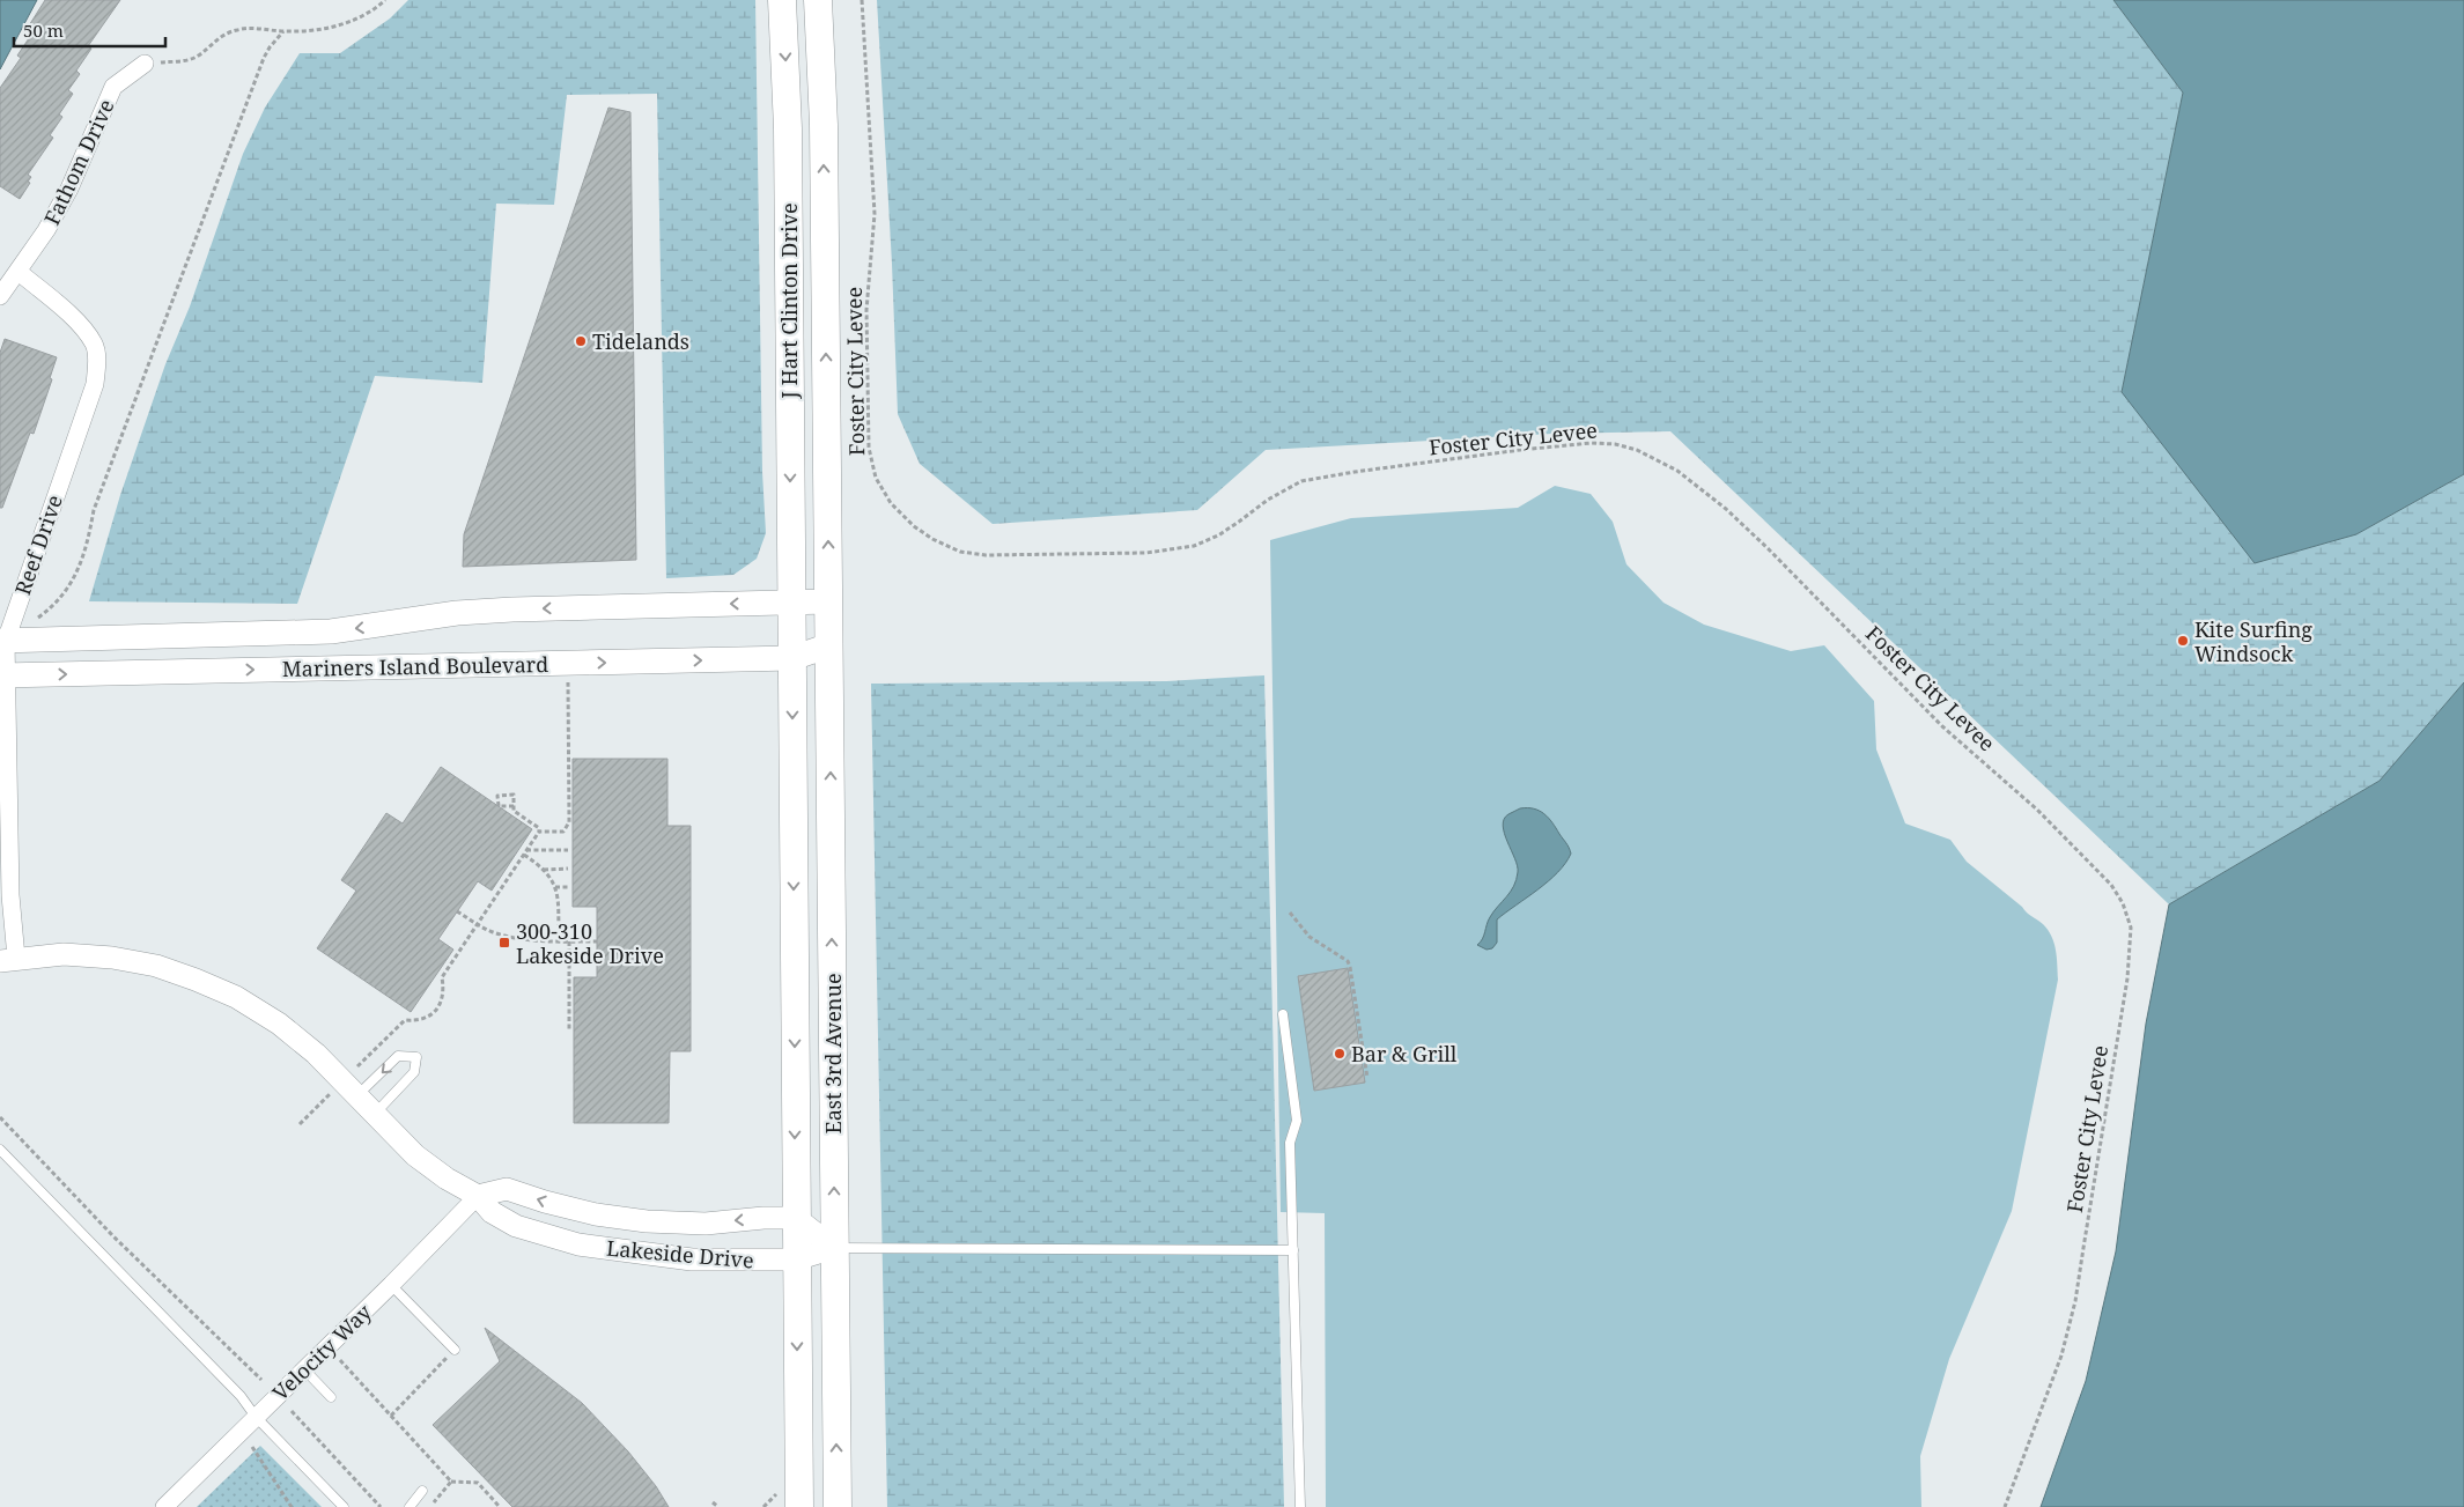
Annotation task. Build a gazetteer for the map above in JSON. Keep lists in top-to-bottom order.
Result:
{
  "streets": {
    "main road": ["J Hart Clinton Drive", "Mariners Island Boulevard", "East 3rd Avenue"],
    "street": [
      "Fathom Drive",
      "Reef Drive",
      "Lakeside Drive",
      "Velocity Way"
    ],
    "path": ["Foster City Levee"]
  },
  "crossings": [
    ["Fathom Drive", "Reef Drive"],
    ["J Hart Clinton Drive", "Mariners Island Boulevard"],
    ["J Hart Clinton Drive", "East 3rd Avenue"],
    ["Reef Drive", "Mariners Island Boulevard"],
    ["Reef Drive", "Lakeside Drive"],
    ["Mariners Island Boulevard", "East 3rd Avenue"],
    ["East 3rd Avenue", "Lakeside Drive"],
    ["Lakeside Drive", "Velocity Way"]
  ],
  "places": {
    "other": ["Tidelands", "Kite Surfing Windsock", "Bar & Grill"],
    "transit": ["300-310 Lakeside Drive"]
  },
  "scale_bar": "50 m"
}
